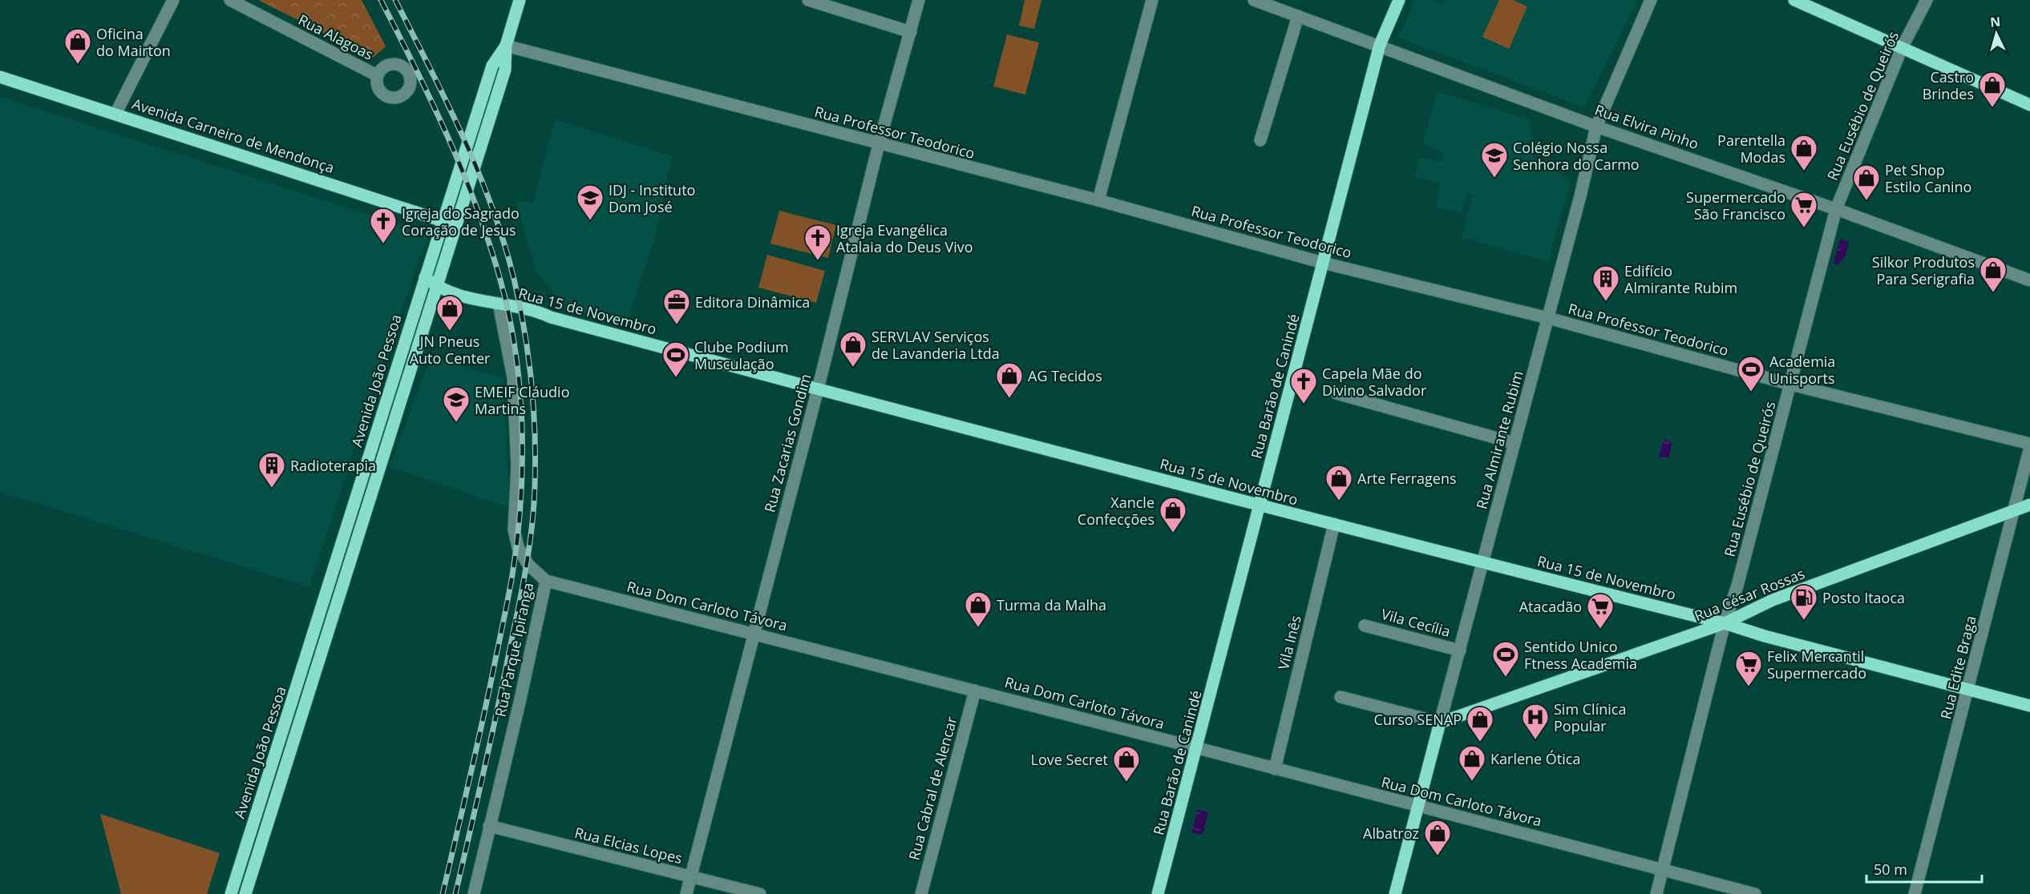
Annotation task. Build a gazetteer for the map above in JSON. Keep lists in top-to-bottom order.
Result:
{
  "streets": {
    "main road": [
      "Avenida Carneiro de Mendonça",
      "Rua 15 de Novembro",
      "Avenida João Pessoa",
      "Rua Barão de Canindé",
      "Rua Almirante Rubim",
      "Rua César Rossas"
    ],
    "street": [
      "Rua Alagoas",
      "Rua Eusébio de Queirós",
      "Rua Elvira Pinho",
      "Rua Professor Teodorico",
      "Rua Zacarias Gondim",
      "Rua Dom Carloto Távora",
      "Vila Cecília",
      "Vila Inês",
      "Rua Parque Ipiranga",
      "Rua Edite Braga",
      "Rua Cabral de Alencar",
      "Rua Elcias Lopes"
    ]
  },
  "crossings": [
    ["Rua Eusébio de Queirós", "Rua Elvira Pinho"],
    ["Rua Eusébio de Queirós", "Rua Professor Teodorico"],
    ["Rua Eusébio de Queirós", "Rua 15 de Novembro"],
    ["Rua Eusébio de Queirós", "Rua César Rossas"],
    ["Rua Eusébio de Queirós", "Rua Dom Carloto Távora"],
    ["Rua Elvira Pinho", "Rua Barão de Canindé"],
    ["Rua Elvira Pinho", "Rua Almirante Rubim"],
    ["Rua Professor Teodorico", "Avenida João Pessoa"],
    ["Rua Professor Teodorico", "Rua Barão de Canindé"],
    ["Rua Professor Teodorico", "Rua Almirante Rubim"],
    ["Rua Professor Teodorico", "Rua Zacarias Gondim"],
    ["Avenida Carneiro de Mendonça", "Avenida João Pessoa"],
    ["Rua 15 de Novembro", "Avenida João Pessoa"],
    ["Rua 15 de Novembro", "Rua Barão de Canindé"],
    ["Rua 15 de Novembro", "Rua Almirante Rubim"],
    ["Rua 15 de Novembro", "Rua Zacarias Gondim"],
    ["Rua 15 de Novembro", "Rua César Rossas"],
    ["Rua 15 de Novembro", "Vila Inês"],
    ["Rua 15 de Novembro", "Rua Parque Ipiranga"],
    ["Rua 15 de Novembro", "Rua Edite Braga"],
    ["Rua Barão de Canindé", "Rua Dom Carloto Távora"],
    ["Rua Almirante Rubim", "Rua César Rossas"],
    ["Rua Almirante Rubim", "Rua Dom Carloto Távora"],
    ["Rua Almirante Rubim", "Vila Cecília"],
    ["Rua Zacarias Gondim", "Rua Dom Carloto Távora"],
    ["Rua Zacarias Gondim", "Rua Elcias Lopes"],
    ["Rua César Rossas", "Rua Edite Braga"],
    ["Rua Dom Carloto Távora", "Vila Inês"],
    ["Rua Dom Carloto Távora", "Rua Parque Ipiranga"],
    ["Rua Dom Carloto Távora", "Rua Cabral de Alencar"],
    ["Rua Parque Ipiranga", "Rua Elcias Lopes"]
  ],
  "places": {
    "shop": [
      "Oficina do Mairton",
      "Castro Brindes",
      "Parentella Modas",
      "Pet Shop Estilo Canino",
      "Silkor Produtos Para Serigrafia",
      "JN Pneus Auto Center",
      "SERVLAV Serviços de Lavanderia Ltda",
      "AG Tecidos",
      "Arte Ferragens",
      "Xancle Confecções",
      "Turma da Malha",
      "Curso SENAP",
      "Karlene Ótica",
      "Love Secret",
      "Albatroz"
    ],
    "school or university": ["Colégio Nossa Senhora do Carmo", "IDJ - Instituto Dom José", "EMEIF Cláudio Martins"],
    "supermarket": ["Supermercado São Francisco", "Atacadão", "Felix Mercantil Supermercado"],
    "church": ["Igreja do Sagrado Coração de Jesus", "Igreja Evangélica Atalaia do Deus Vivo", "Capela Mãe do Divino Salvador"],
    "building": ["Edifício Almirante Rubim", "Radioterapia"],
    "office": ["Editora Dinâmica"],
    "sports": ["Clube Podium Musculação", "Academia Unisports", "Sentido Unico Ftness Academia"],
    "fuel station": ["Posto Itaoca"],
    "hospital": ["Sim Clínica Popular"]
  },
  "scale_bar": "50 m",
  "north": "top"
}
